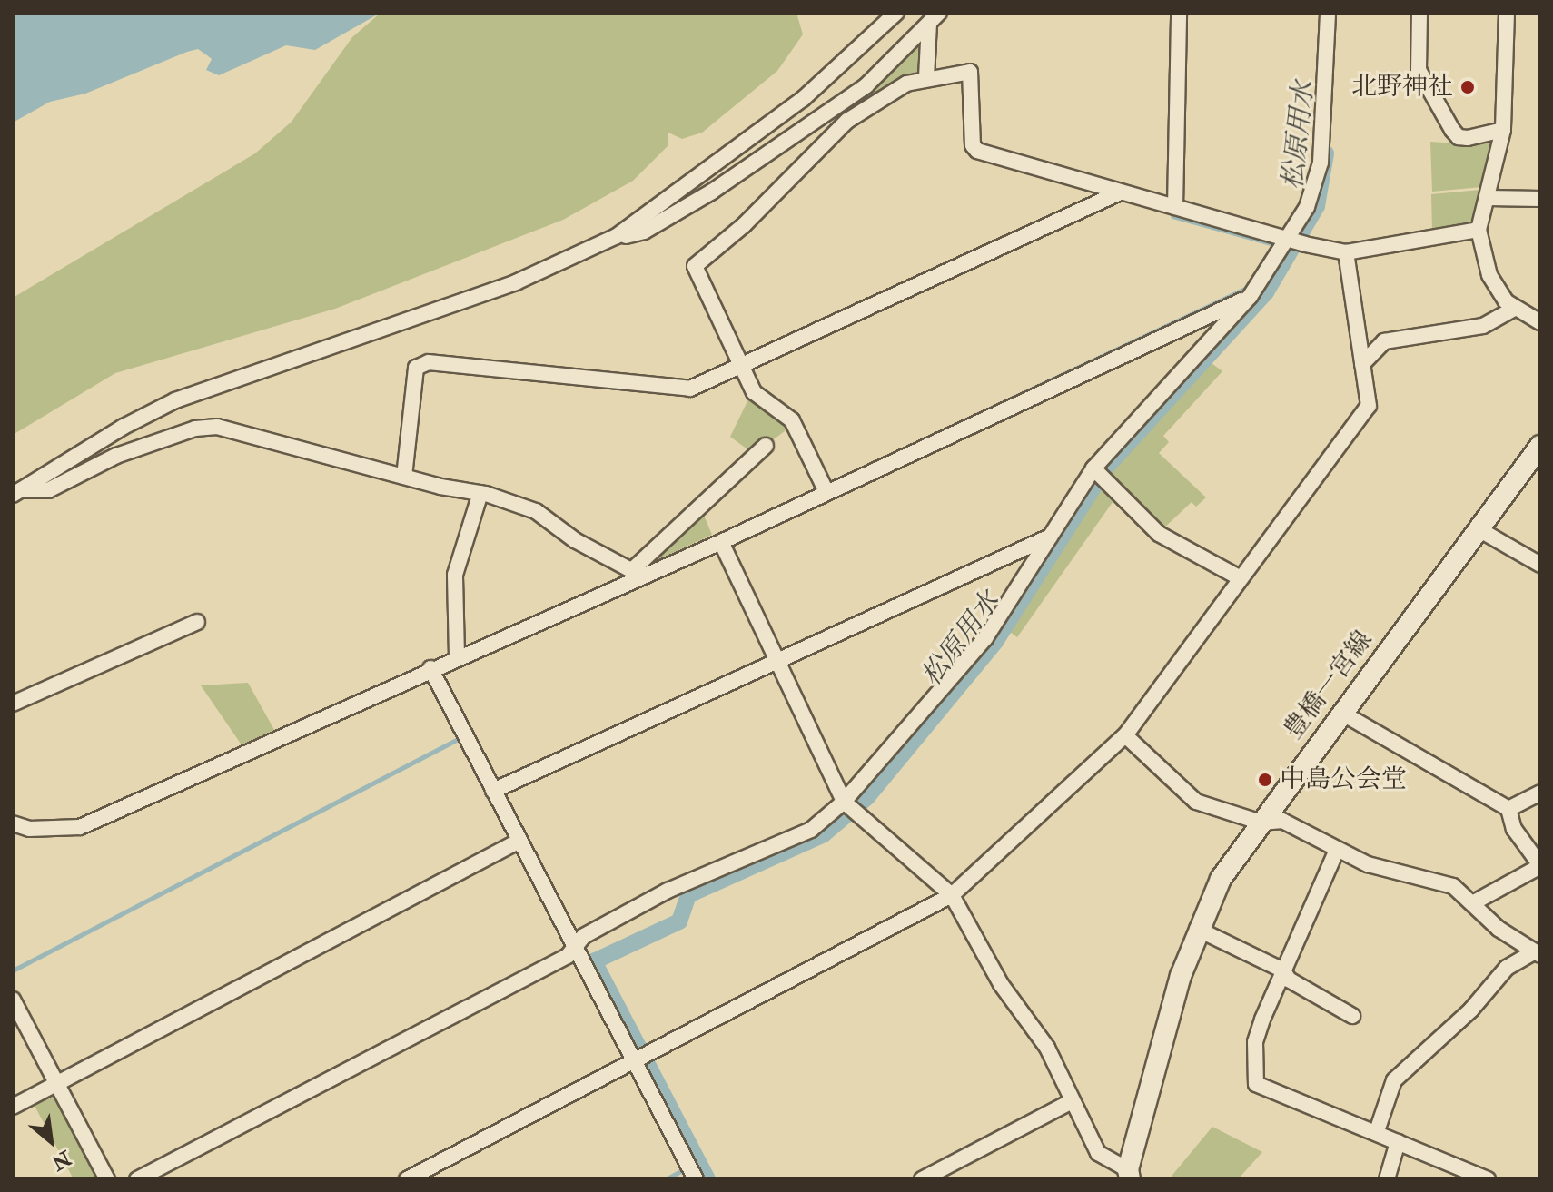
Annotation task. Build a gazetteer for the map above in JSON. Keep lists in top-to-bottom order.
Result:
{
  "streets": {
    "main road": ["豊橋一宮線"]
  },
  "water": ["松原用水"],
  "places": ["北野神社", "中島公会堂"],
  "north": "bottom right"
}
